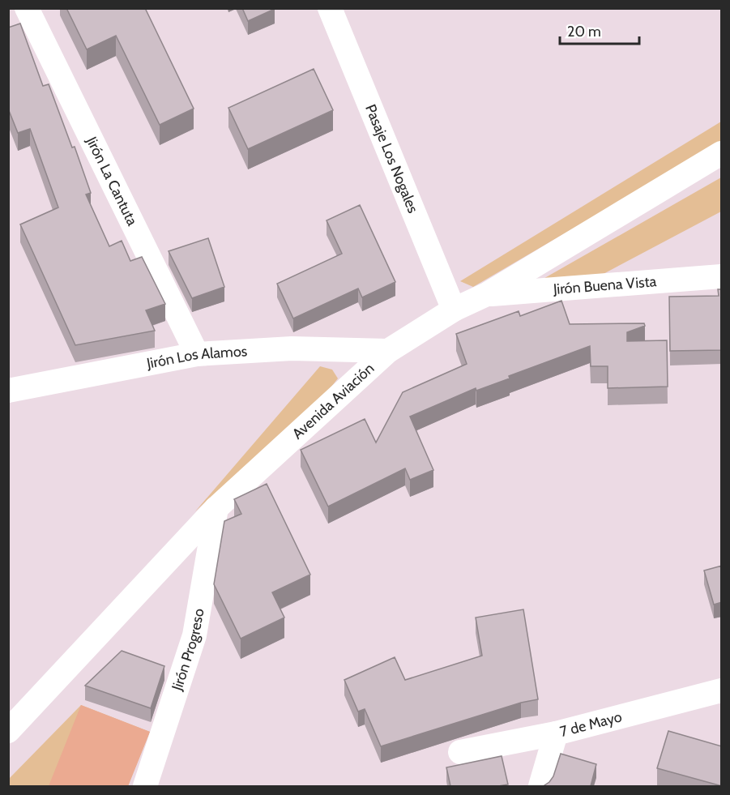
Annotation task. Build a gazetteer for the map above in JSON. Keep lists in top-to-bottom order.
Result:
{
  "streets": {
    "street": [
      "Pasaje Los Nogales",
      "Jirón La Cantuta",
      "Jirón Buena Vista",
      "Jirón Los Alamos",
      "Avenida Aviación",
      "Jirón Progreso",
      "7 de Mayo"
    ]
  },
  "crossings": [
    ["Pasaje Los Nogales", "Avenida Aviación"],
    ["Jirón La Cantuta", "Jirón Los Alamos"],
    ["Jirón Buena Vista", "Avenida Aviación"],
    ["Jirón Los Alamos", "Avenida Aviación"],
    ["Avenida Aviación", "Jirón Progreso"]
  ],
  "scale_bar": "20 m"
}
